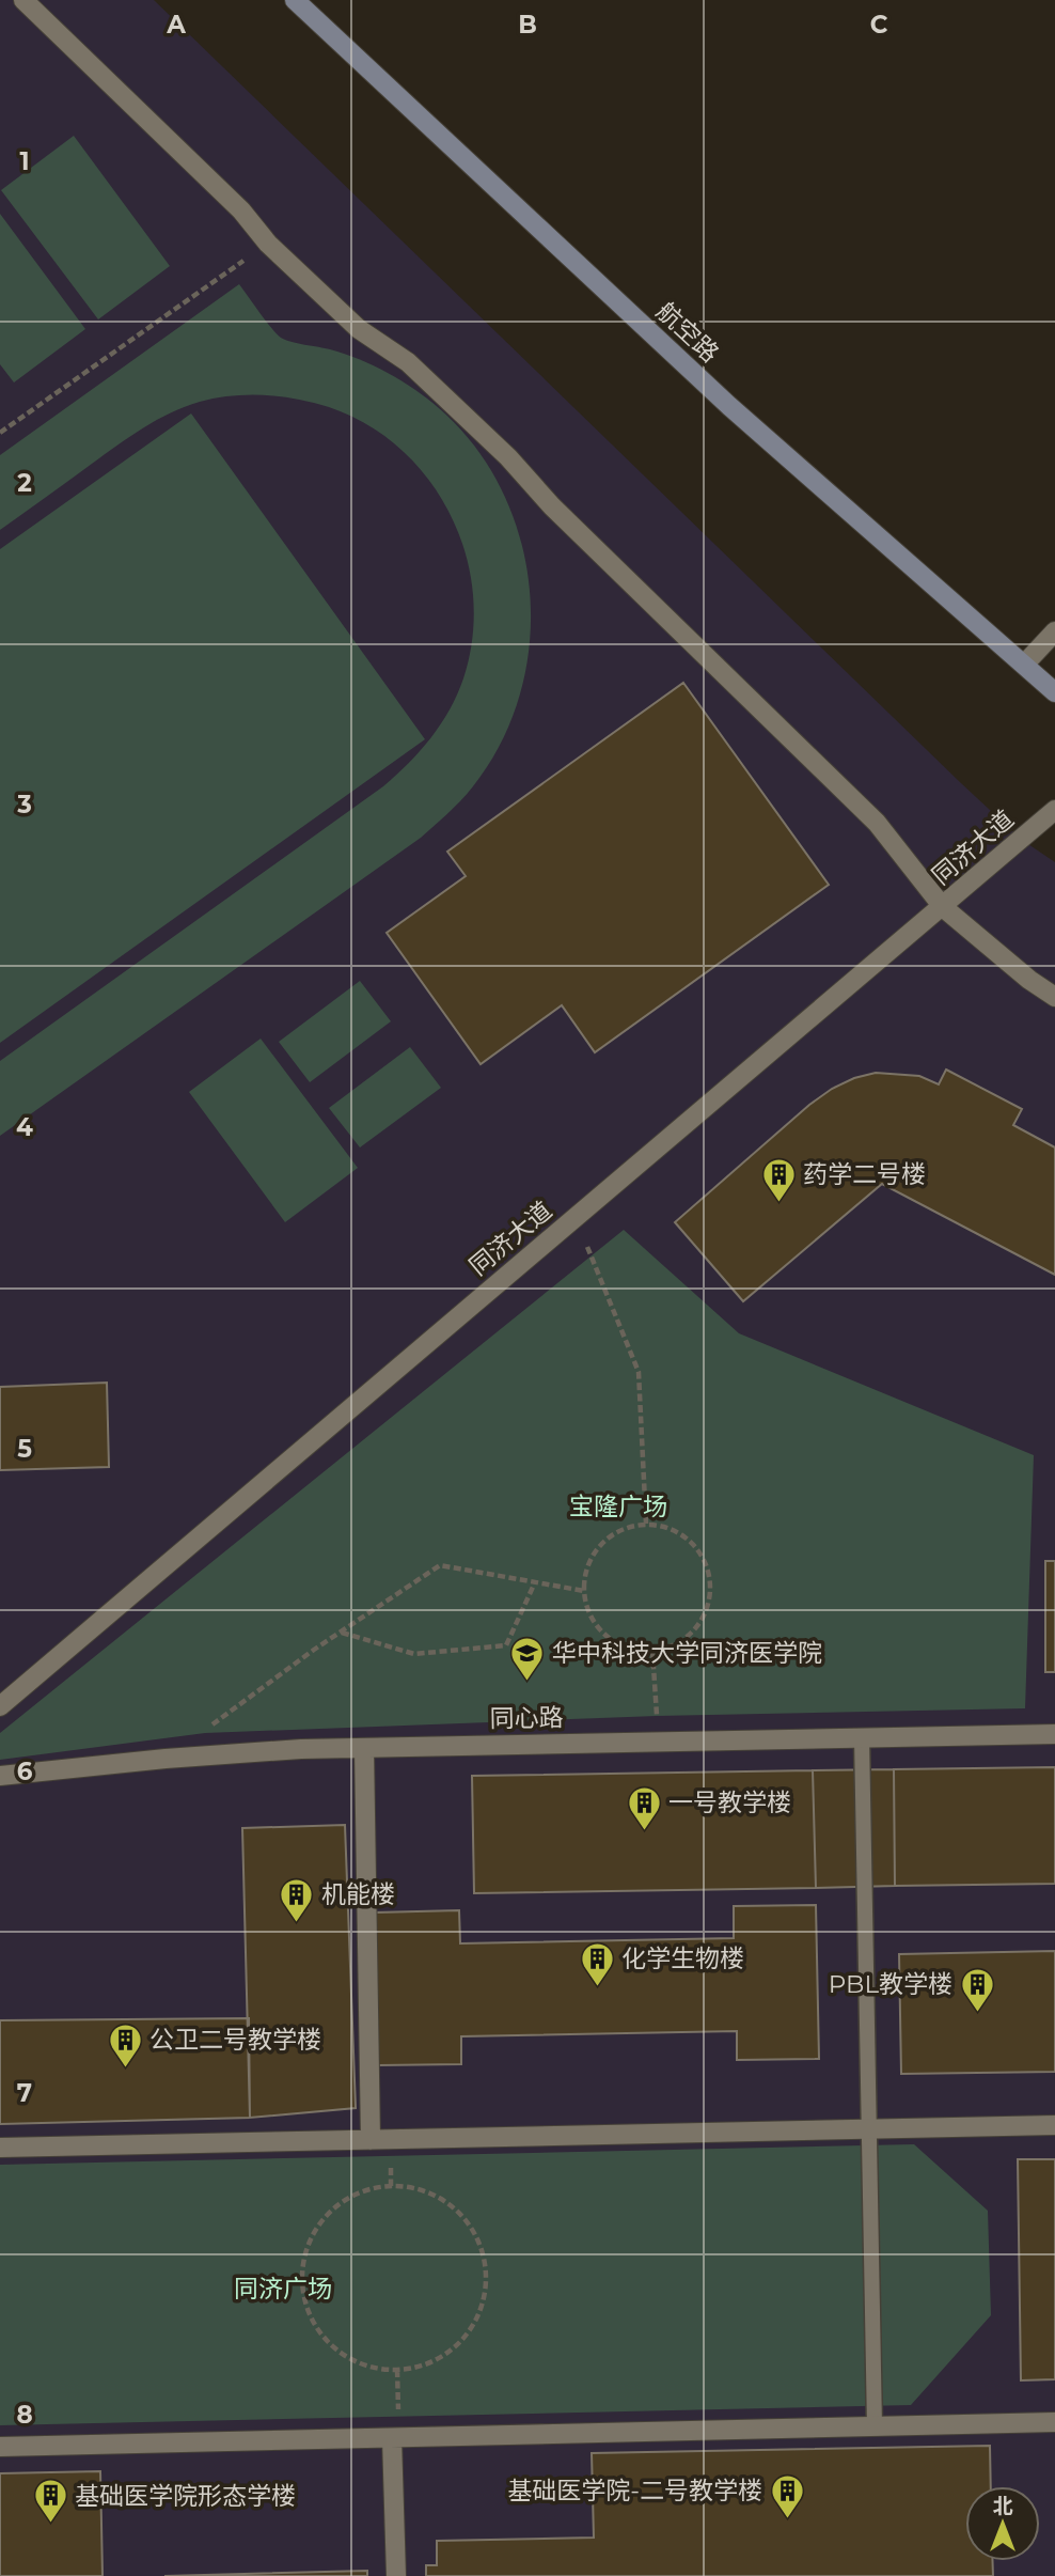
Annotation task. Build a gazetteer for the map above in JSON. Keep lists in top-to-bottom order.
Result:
{
  "streets": {
    "street": ["航空路", "同济大道", "同心路"]
  },
  "parks": ["宝隆广场", "同济广场"],
  "places": {
    "building": [
      "药学二号楼",
      "一号教学楼",
      "机能楼",
      "化学生物楼",
      "PBL教学楼",
      "公卫二号教学楼",
      "基础医学院-二号教学楼",
      "基础医学院形态学楼"
    ],
    "school or university": ["华中科技大学同济医学院"]
  },
  "north": "top",
  "grid": {
    "columns": ["A", "B", "C"],
    "rows": [
      "1",
      "2",
      "3",
      "4",
      "5",
      "6",
      "7",
      "8"
    ]
  }
}
